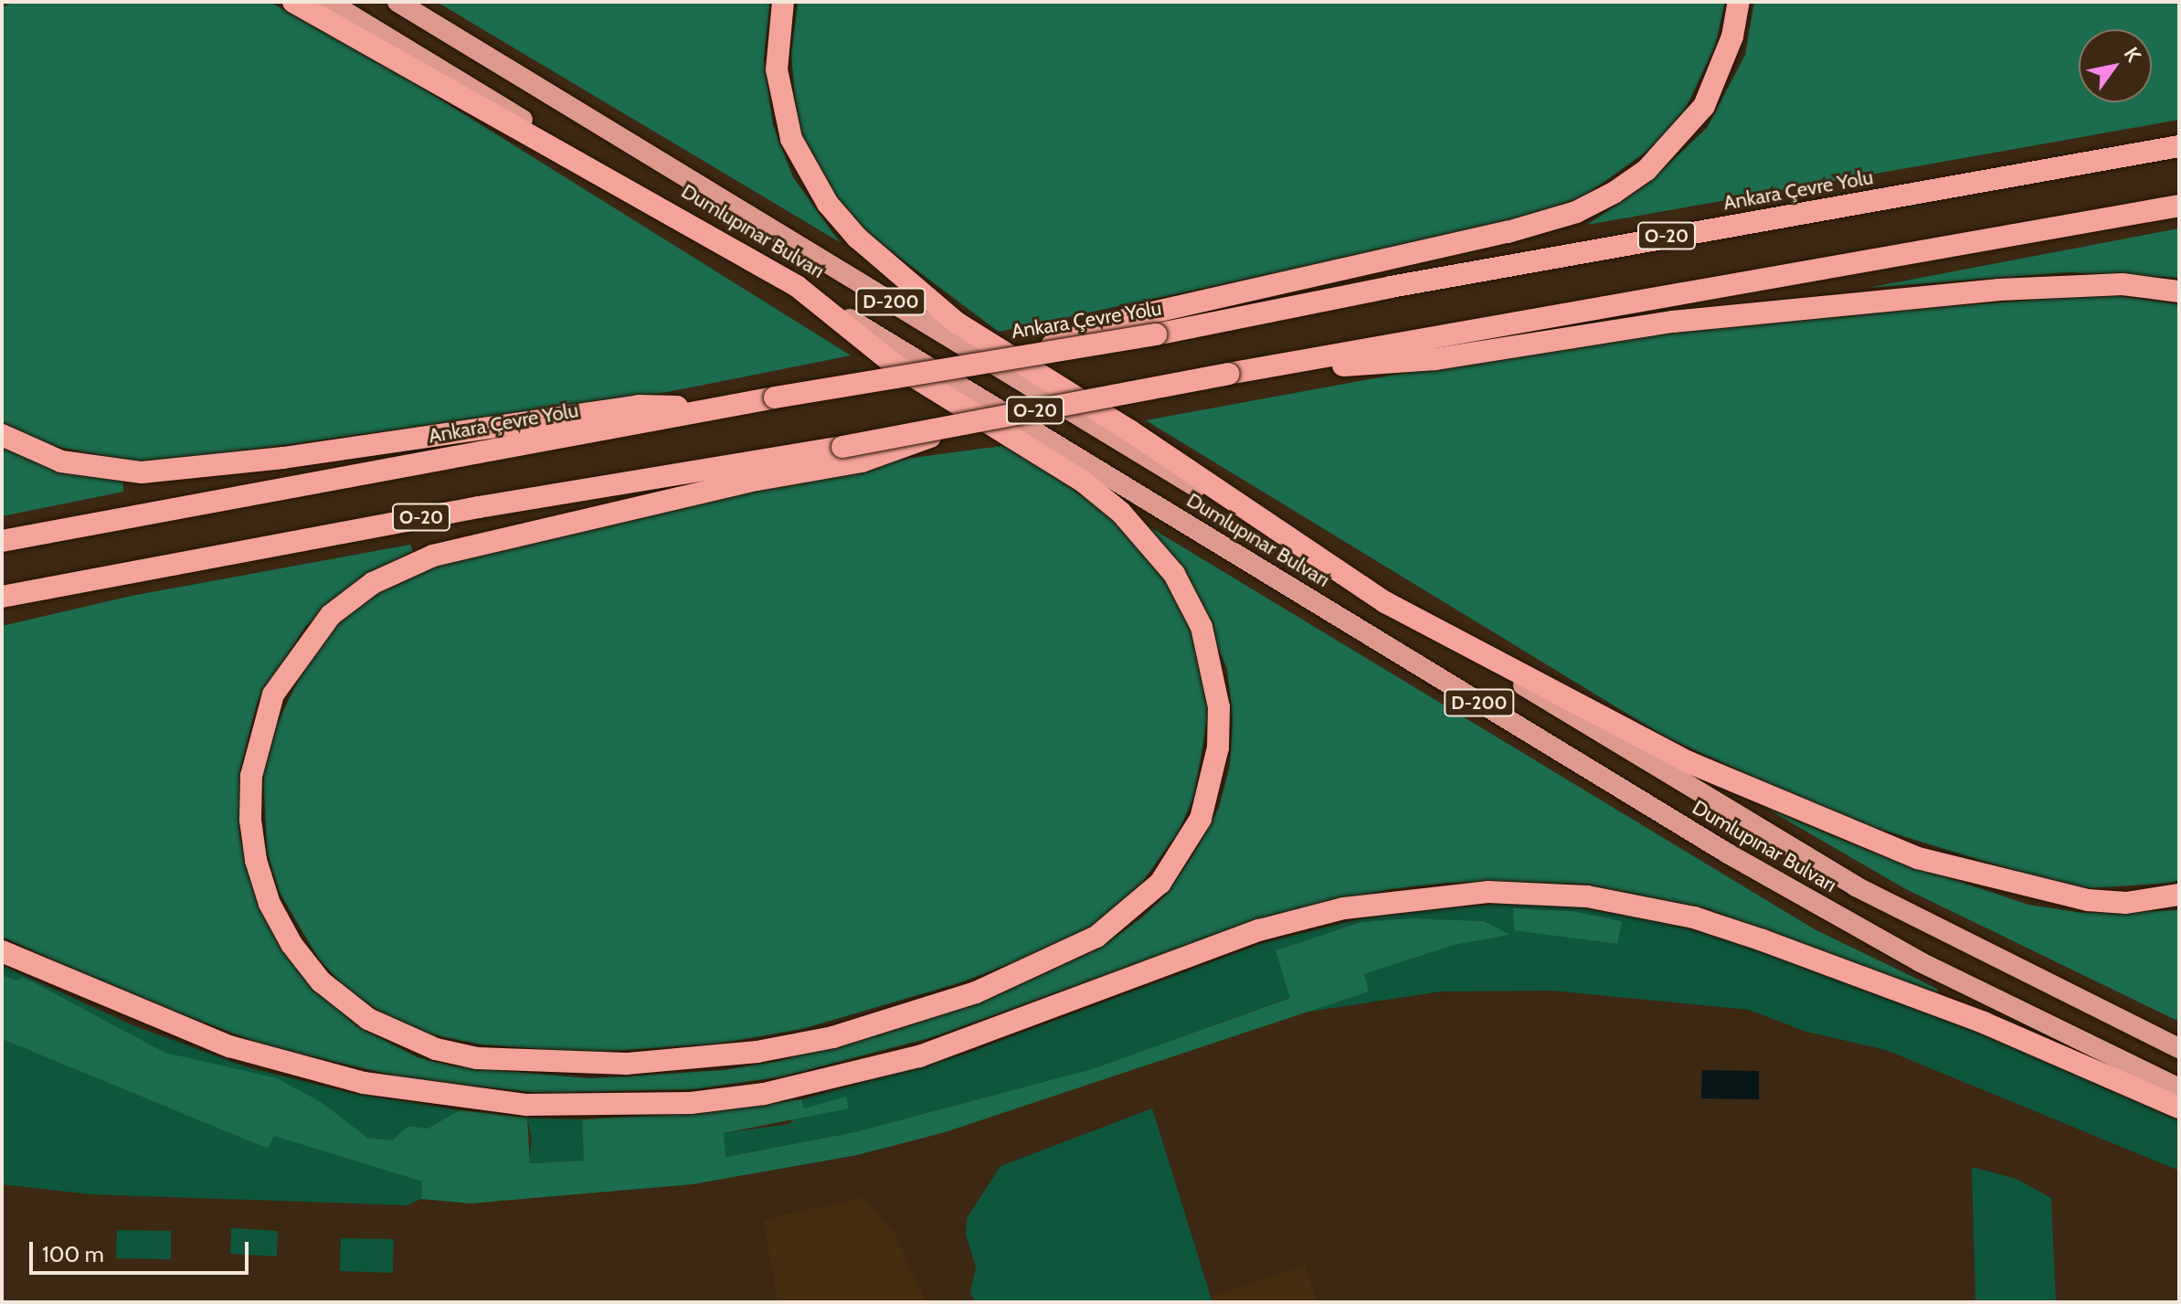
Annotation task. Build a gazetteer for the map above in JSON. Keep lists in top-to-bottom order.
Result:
{
  "streets": {
    "highway": [
      "Ankara Çevre Yolu",
      "Dumlupınar Bulvarı",
      "O-20",
      "D-200"
    ]
  },
  "scale_bar": "100 m",
  "north": "top right"
}
